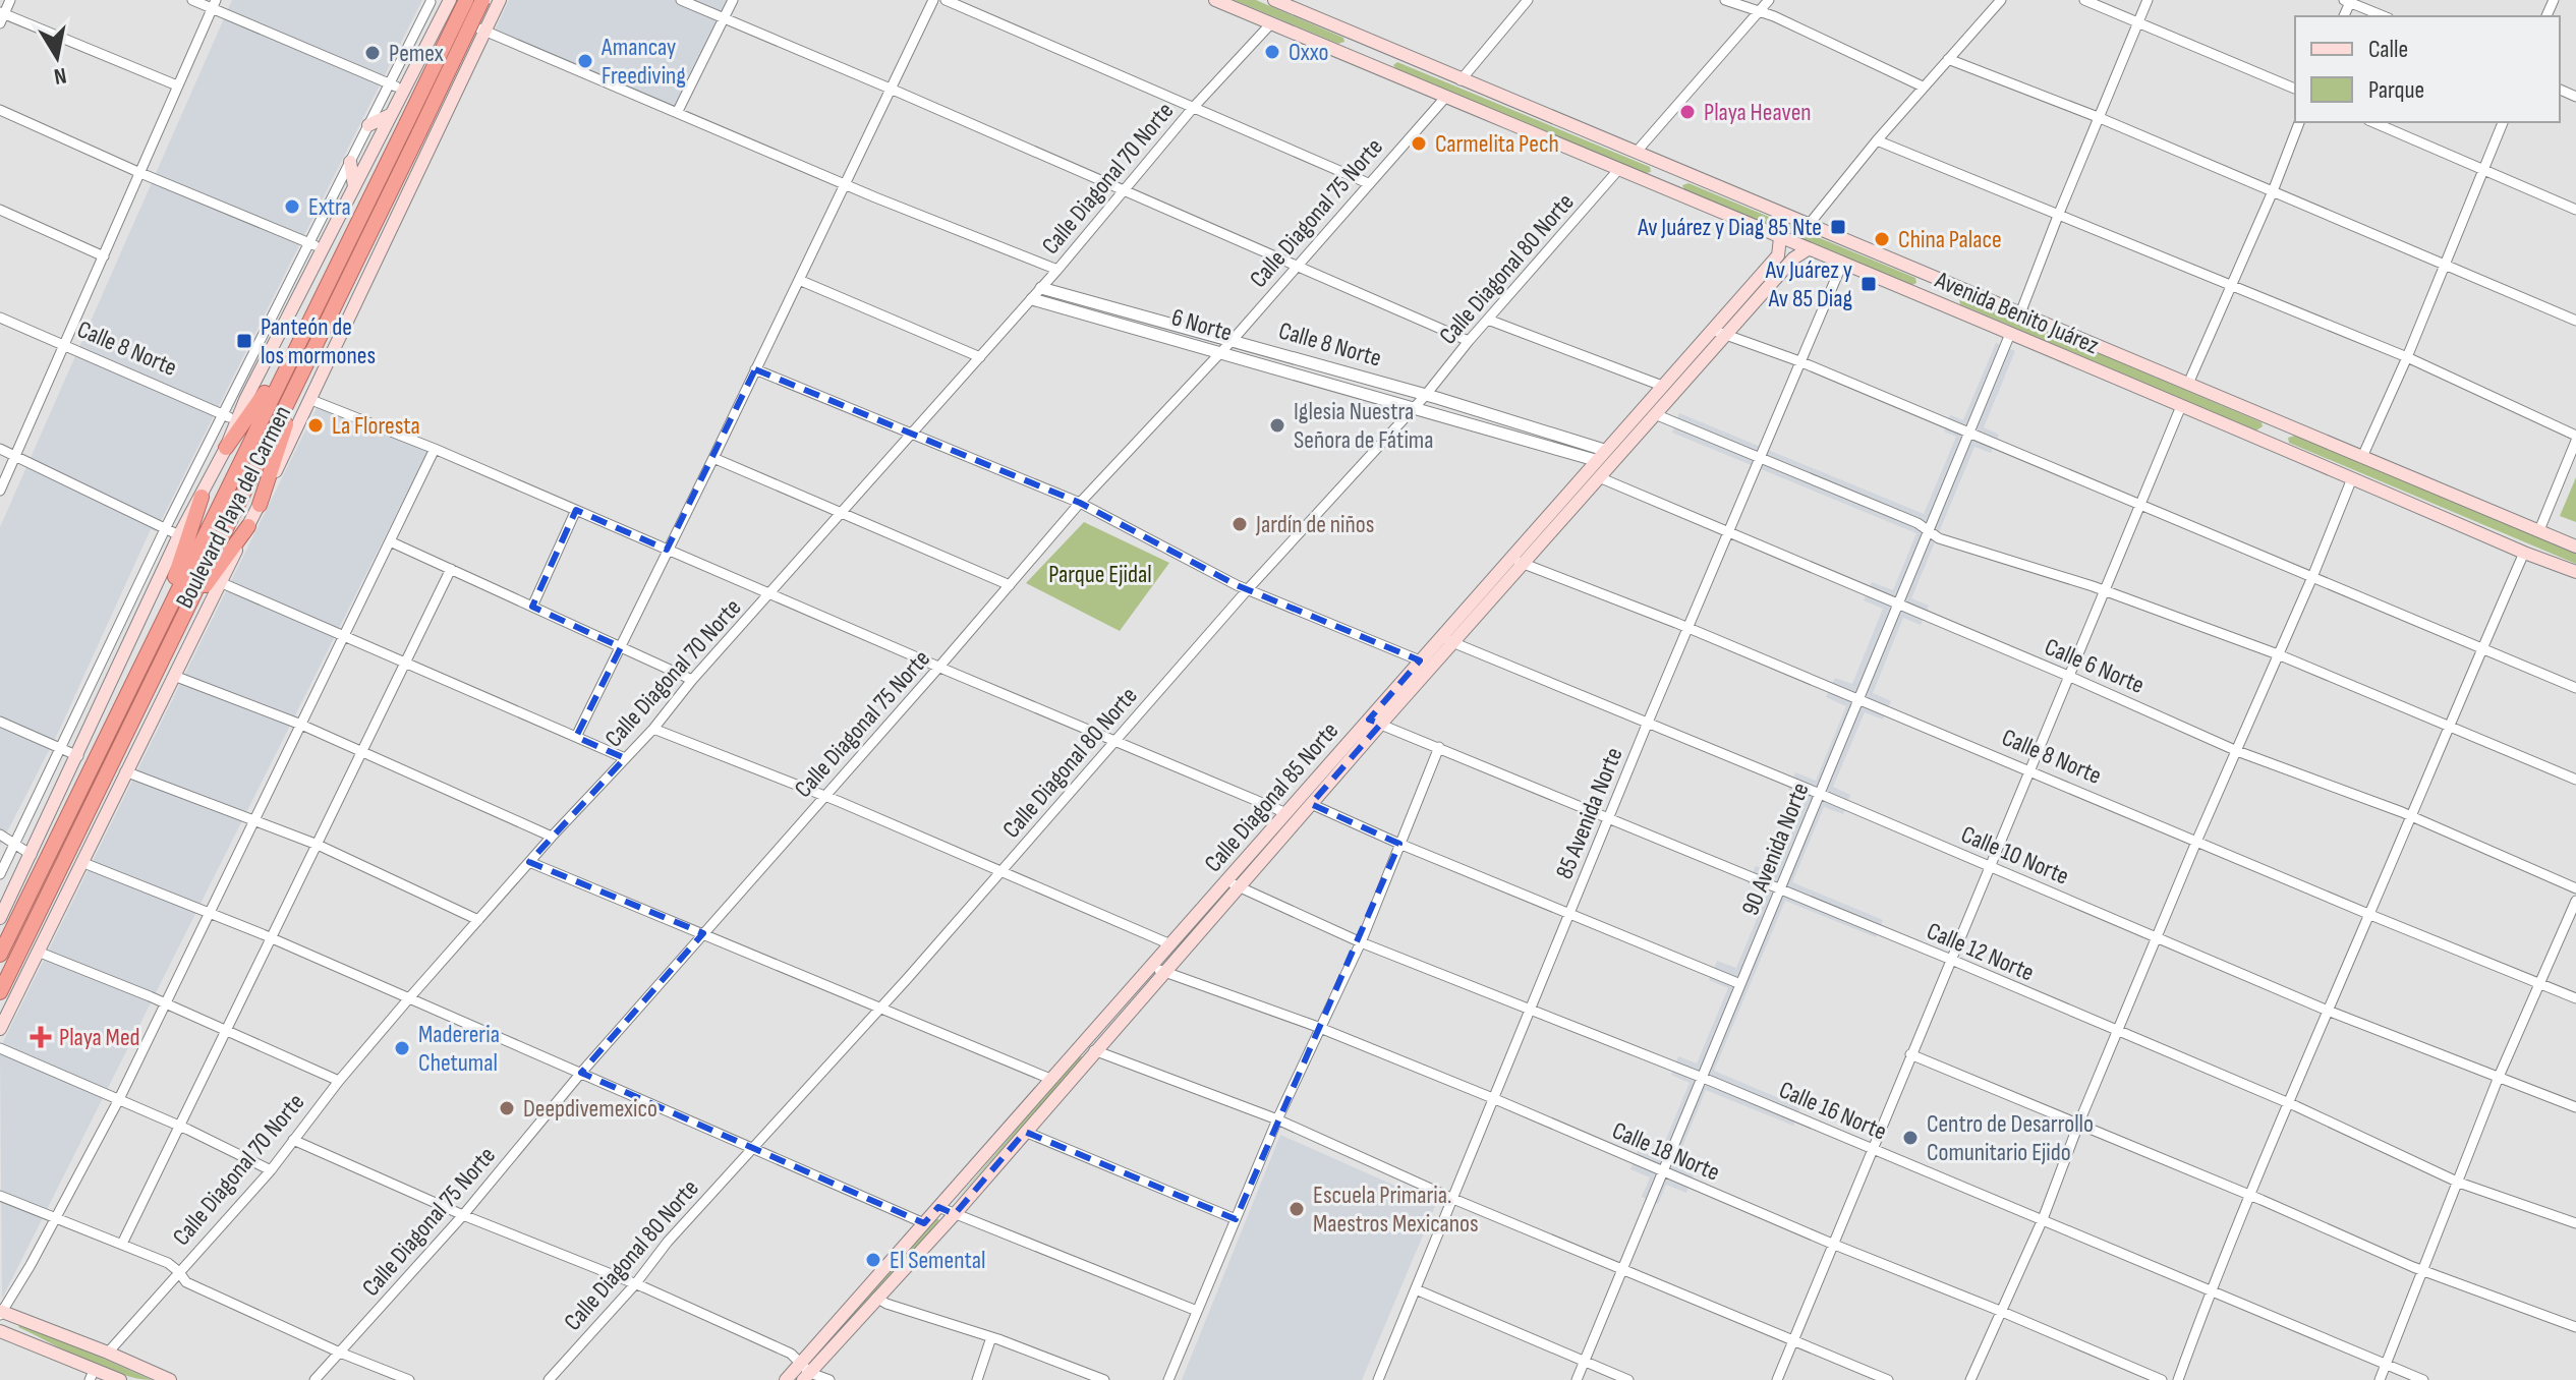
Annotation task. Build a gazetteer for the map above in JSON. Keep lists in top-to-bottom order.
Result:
{
  "streets": {
    "main road": ["Avenida Benito Juárez", "Boulevard Playa del Carmen", "Calle Diagonal 85 Norte"],
    "street": [
      "Calle Diagonal 70 Norte",
      "Calle Diagonal 75 Norte",
      "Calle Diagonal 80 Norte",
      "6 Norte",
      "Calle 8 Norte",
      "Calle 6 Norte",
      "85 Avenida Norte",
      "90 Avenida Norte",
      "Calle 10 Norte",
      "Calle 12 Norte",
      "Calle 16 Norte",
      "Calle 18 Norte"
    ]
  },
  "crossings": [
    ["Calle Diagonal 70 Norte", "Avenida Benito Juárez"],
    ["Calle Diagonal 70 Norte", "6 Norte"],
    ["Calle Diagonal 70 Norte", "Calle 8 Norte"],
    ["Calle Diagonal 75 Norte", "Avenida Benito Juárez"],
    ["Calle Diagonal 75 Norte", "6 Norte"],
    ["Calle Diagonal 75 Norte", "Calle 8 Norte"],
    ["Calle Diagonal 80 Norte", "Avenida Benito Juárez"],
    ["Calle Diagonal 80 Norte", "6 Norte"],
    ["Calle Diagonal 80 Norte", "Calle 8 Norte"],
    ["Avenida Benito Juárez", "Calle Diagonal 85 Norte"],
    ["Avenida Benito Juárez", "85 Avenida Norte"],
    ["Avenida Benito Juárez", "90 Avenida Norte"],
    ["6 Norte", "Calle Diagonal 85 Norte"],
    ["Calle 8 Norte", "Boulevard Playa del Carmen"],
    ["Calle 8 Norte", "Calle Diagonal 85 Norte"],
    ["Calle 8 Norte", "85 Avenida Norte"],
    ["Calle 8 Norte", "90 Avenida Norte"],
    ["Calle 6 Norte", "Calle Diagonal 85 Norte"],
    ["Calle 6 Norte", "85 Avenida Norte"],
    ["Calle 6 Norte", "90 Avenida Norte"],
    ["Calle Diagonal 85 Norte", "Calle 10 Norte"],
    ["Calle Diagonal 85 Norte", "Calle 12 Norte"],
    ["Calle Diagonal 85 Norte", "Calle 16 Norte"],
    ["Calle Diagonal 85 Norte", "Calle 18 Norte"],
    ["85 Avenida Norte", "Calle 10 Norte"],
    ["85 Avenida Norte", "Calle 12 Norte"],
    ["85 Avenida Norte", "Calle 16 Norte"],
    ["85 Avenida Norte", "Calle 18 Norte"],
    ["90 Avenida Norte", "Calle 10 Norte"],
    ["90 Avenida Norte", "Calle 12 Norte"],
    ["90 Avenida Norte", "Calle 16 Norte"],
    ["90 Avenida Norte", "Calle 18 Norte"]
  ],
  "parks": ["Parque Ejidal"],
  "places": {
    "other": [
      "Oxxo",
      "Pemex",
      "Amancay Freediving",
      "Playa Heaven",
      "Carmelita Pech",
      "Extra",
      "China Palace",
      "La Floresta",
      "Iglesia Nuestra Señora de Fátima",
      "Jardín de niños",
      "Madereria Chetumal",
      "Deepdivemexico",
      "Centro de Desarrollo Comunitario Ejido",
      "Escuela Primaria. Maestros Mexicanos",
      "El Semental"
    ],
    "transit": ["Av Juárez y Diag 85 Nte", "Av Juárez y Av 85 Diag", "Panteón de los mormones"],
    "health": ["Playa Med"]
  },
  "legend": ["Calle", "Parque"],
  "north": "bottom"
}
